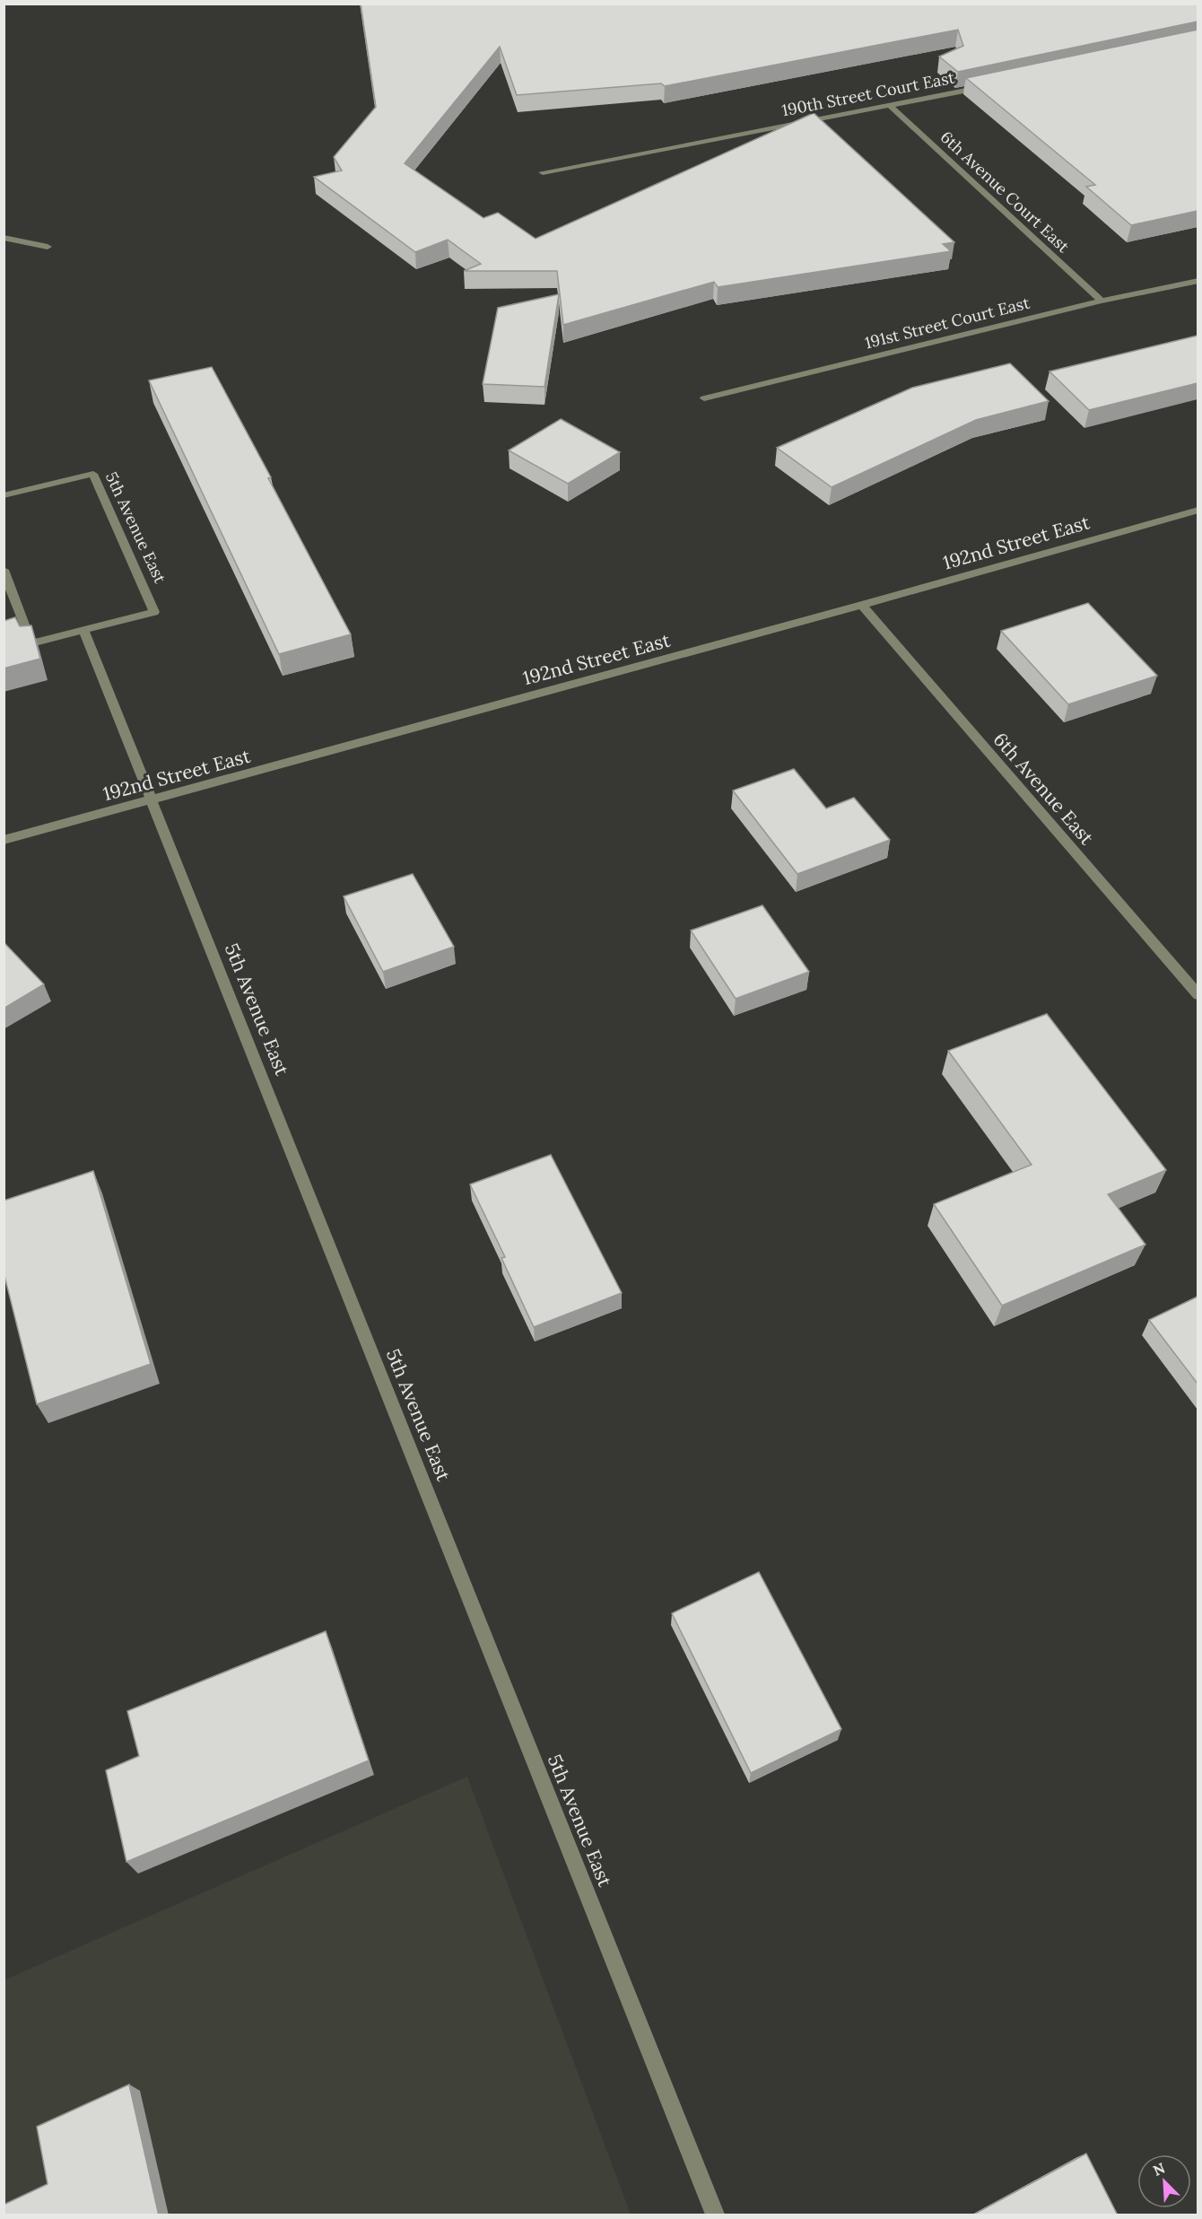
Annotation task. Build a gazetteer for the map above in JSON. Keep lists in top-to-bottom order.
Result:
{
  "streets": {
    "street": [
      "190th Street Court East",
      "6th Avenue Court East",
      "191st Street Court East",
      "5th Avenue East",
      "192nd Street East",
      "6th Avenue East"
    ]
  },
  "crossings": [
    ["190th Street Court East", "6th Avenue Court East"],
    ["6th Avenue Court East", "191st Street Court East"],
    ["5th Avenue East", "192nd Street East"],
    ["192nd Street East", "6th Avenue East"]
  ],
  "north": "top left"
}
